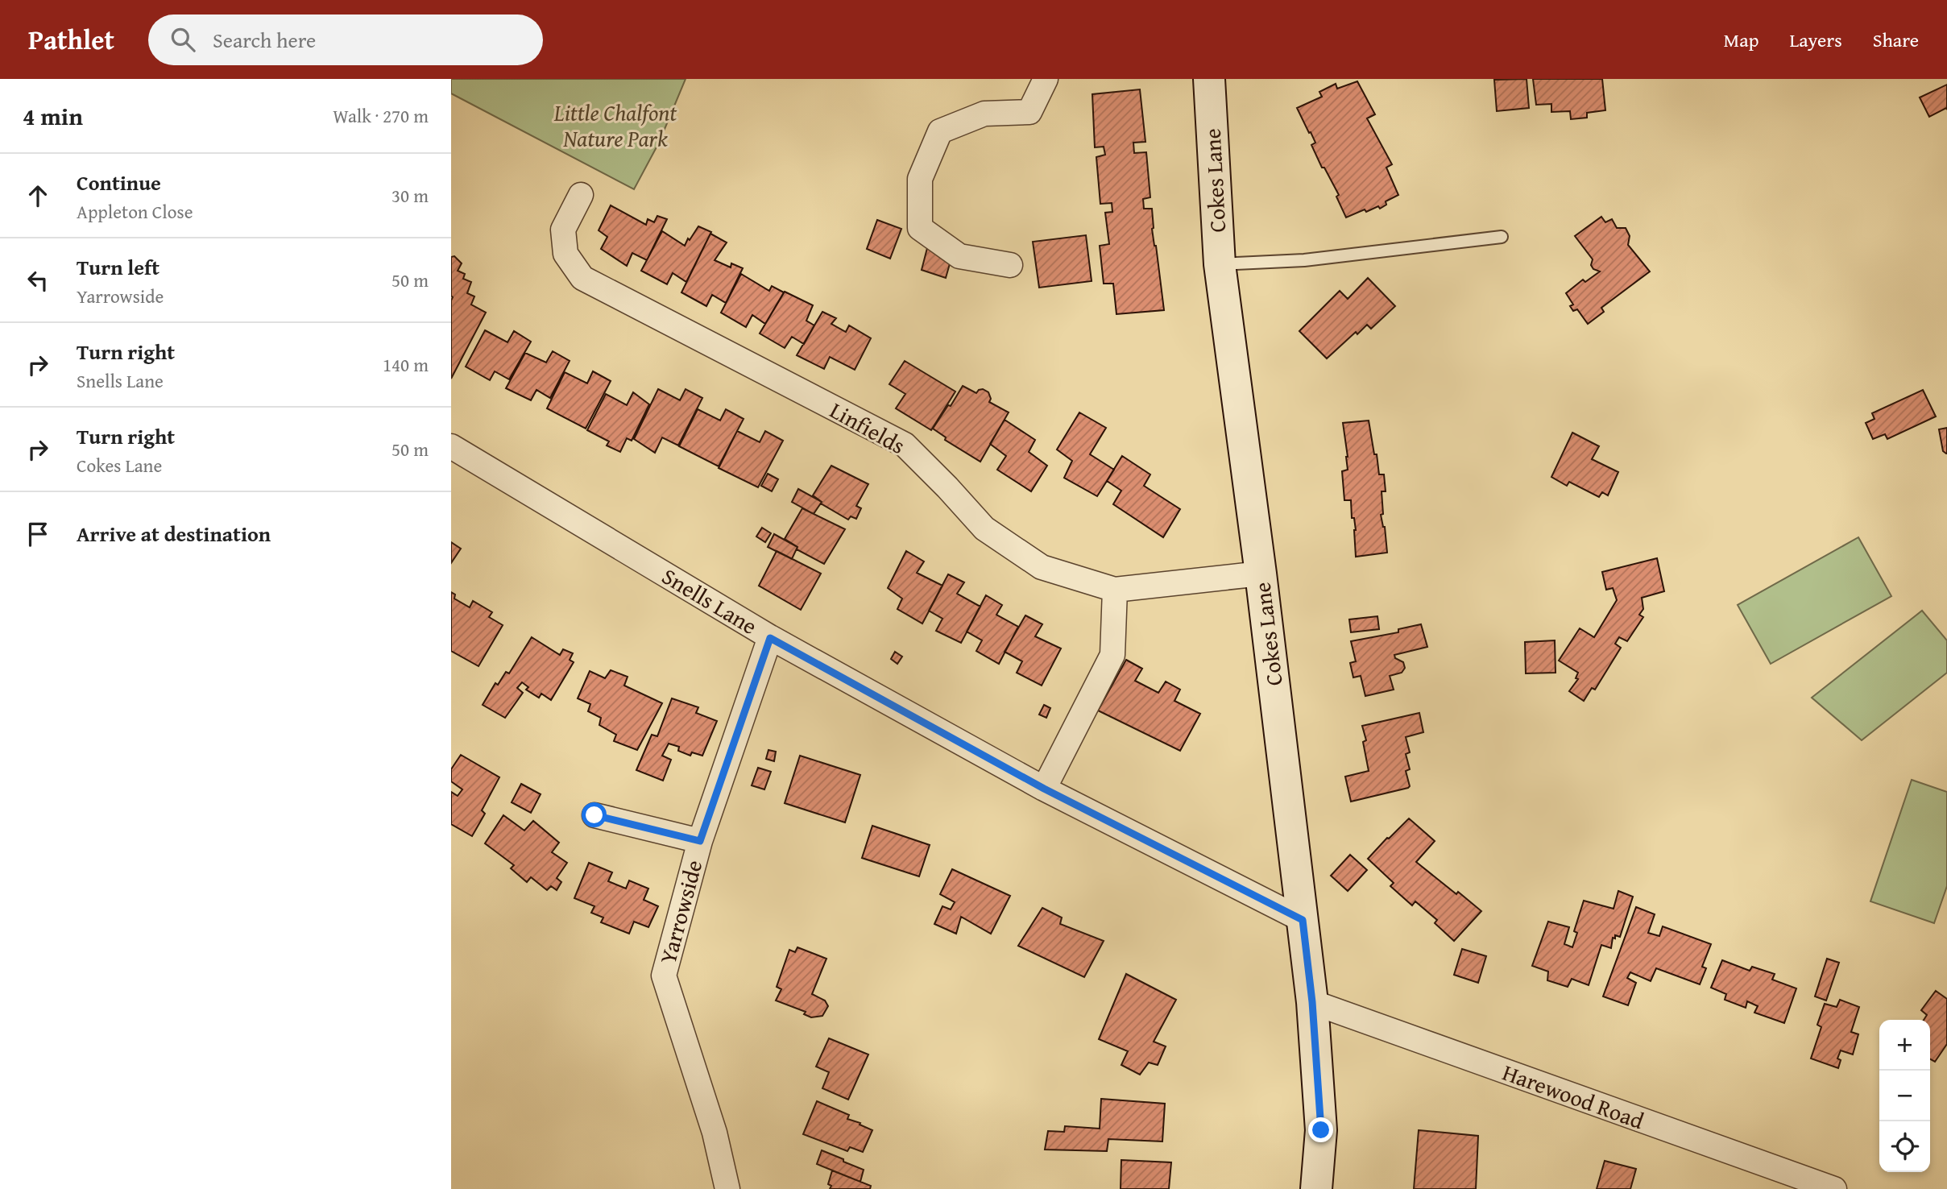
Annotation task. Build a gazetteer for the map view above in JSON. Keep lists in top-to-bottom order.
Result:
{
  "streets": {
    "main road": ["Cokes Lane"],
    "street": [
      "Linfields",
      "Snells Lane",
      "Yarrowside",
      "Harewood Road"
    ]
  },
  "crossings": [
    ["Cokes Lane", "Linfields"],
    ["Cokes Lane", "Snells Lane"],
    ["Cokes Lane", "Harewood Road"],
    ["Snells Lane", "Yarrowside"]
  ],
  "parks": ["Little Chalfont Nature Park"],
  "page": {
    "header": "Pathlet",
    "search": "Search here",
    "nav": ["Map", "Layers", "Share"],
    "heading": ["4 min", "Walk · 270 m"],
    "list": [
      ["Continue", "Appleton Close", "30 m"],
      ["Turn left", "Yarrowside", "50 m"],
      ["Turn right", "Snells Lane", "140 m"],
      ["Turn right", "Cokes Lane", "50 m"],
      "Arrive at destination"
    ],
    "map_buttons": ["+", "−"]
  }
}
